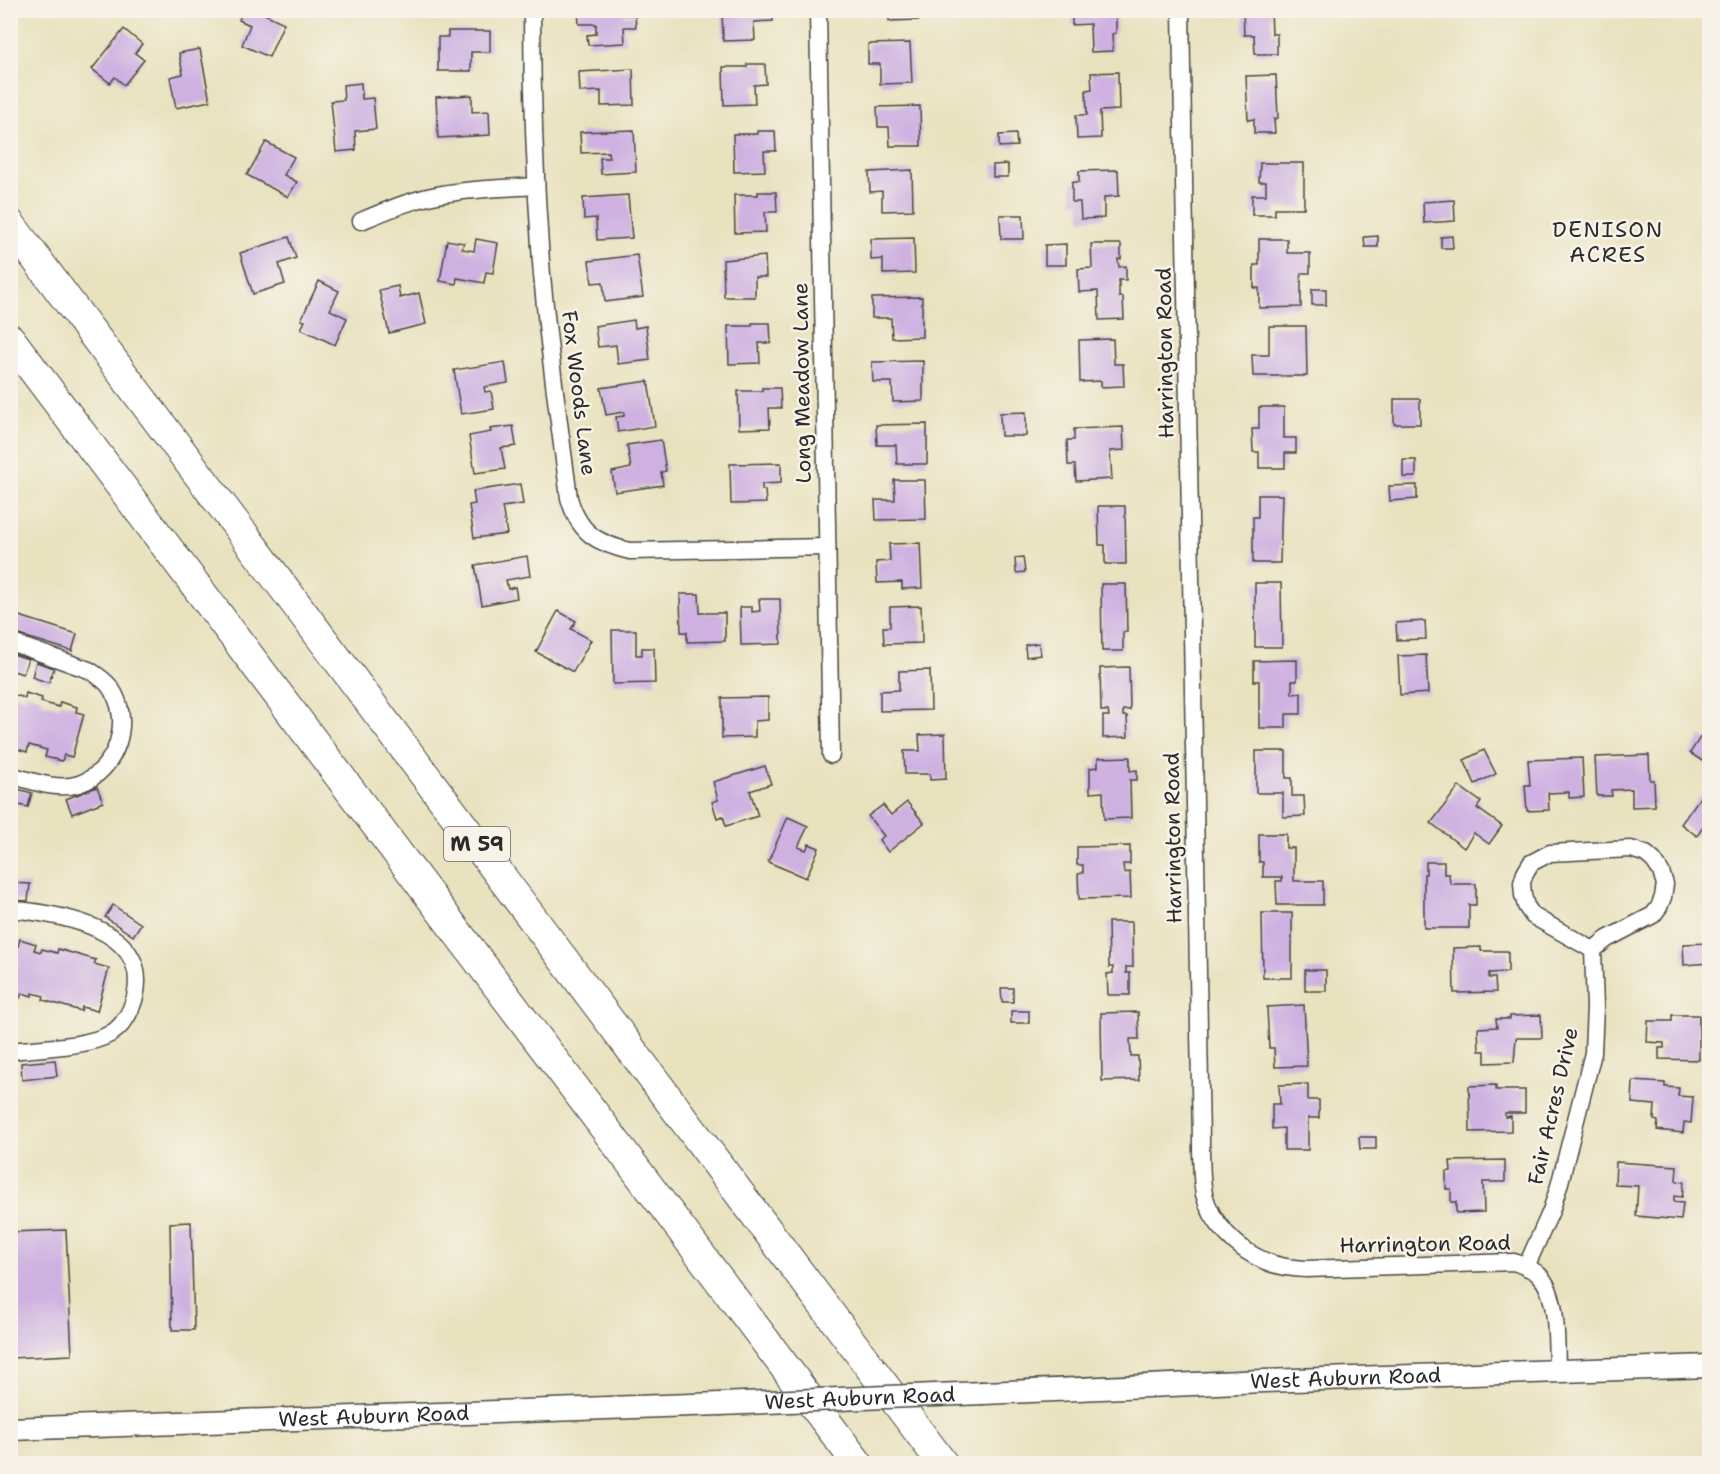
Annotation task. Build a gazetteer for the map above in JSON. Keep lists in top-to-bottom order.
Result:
{
  "streets": {
    "highway": ["M 59"],
    "main road": ["West Auburn Road"],
    "street": [
      "Harrington Road",
      "Long Meadow Lane",
      "Fox Woods Lane",
      "Fair Acres Drive"
    ]
  },
  "crossings": [
    ["Harrington Road", "Fair Acres Drive"],
    ["Harrington Road", "West Auburn Road"],
    ["Long Meadow Lane", "Fox Woods Lane"]
  ],
  "districts": ["DENISON ACRES"]
}
